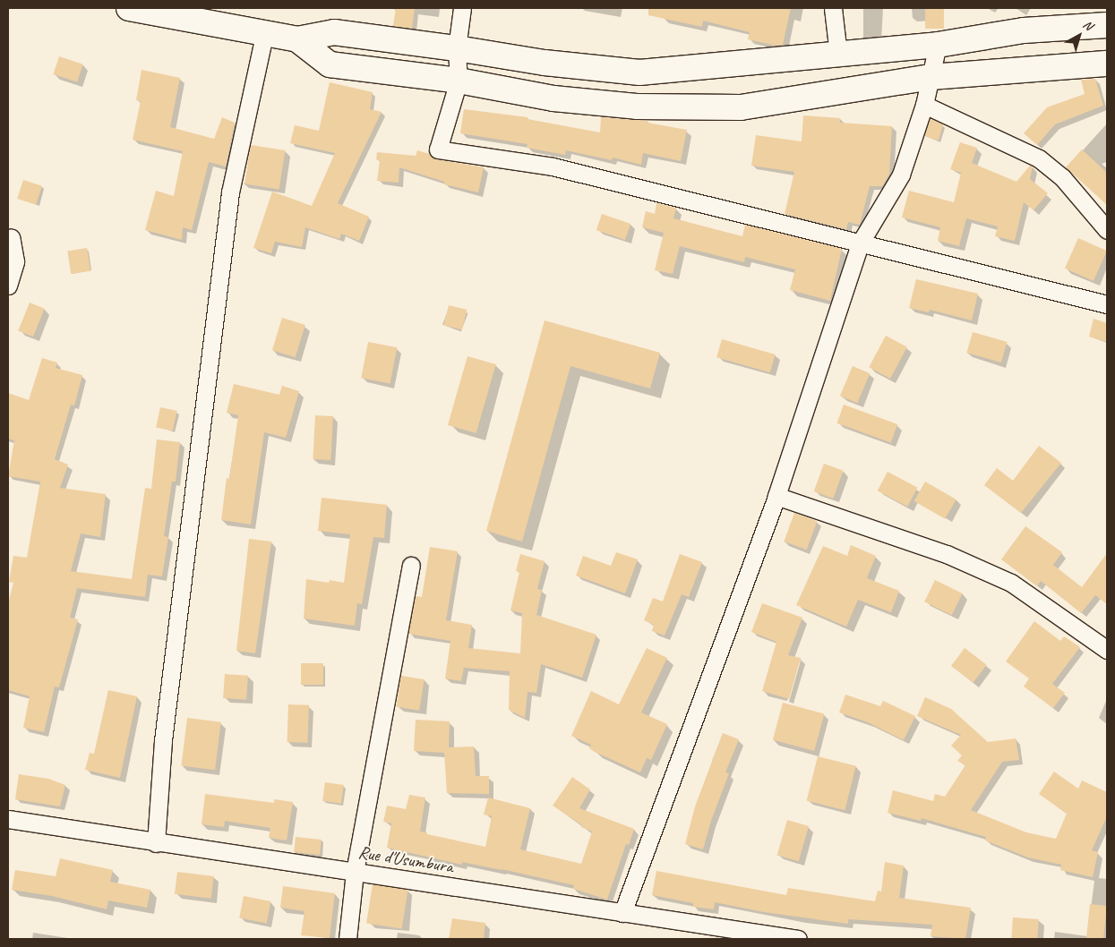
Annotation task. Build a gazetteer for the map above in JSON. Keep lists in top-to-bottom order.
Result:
{
  "streets": {
    "street": ["Rue d'Usumbura"]
  },
  "north": "top right"
}
